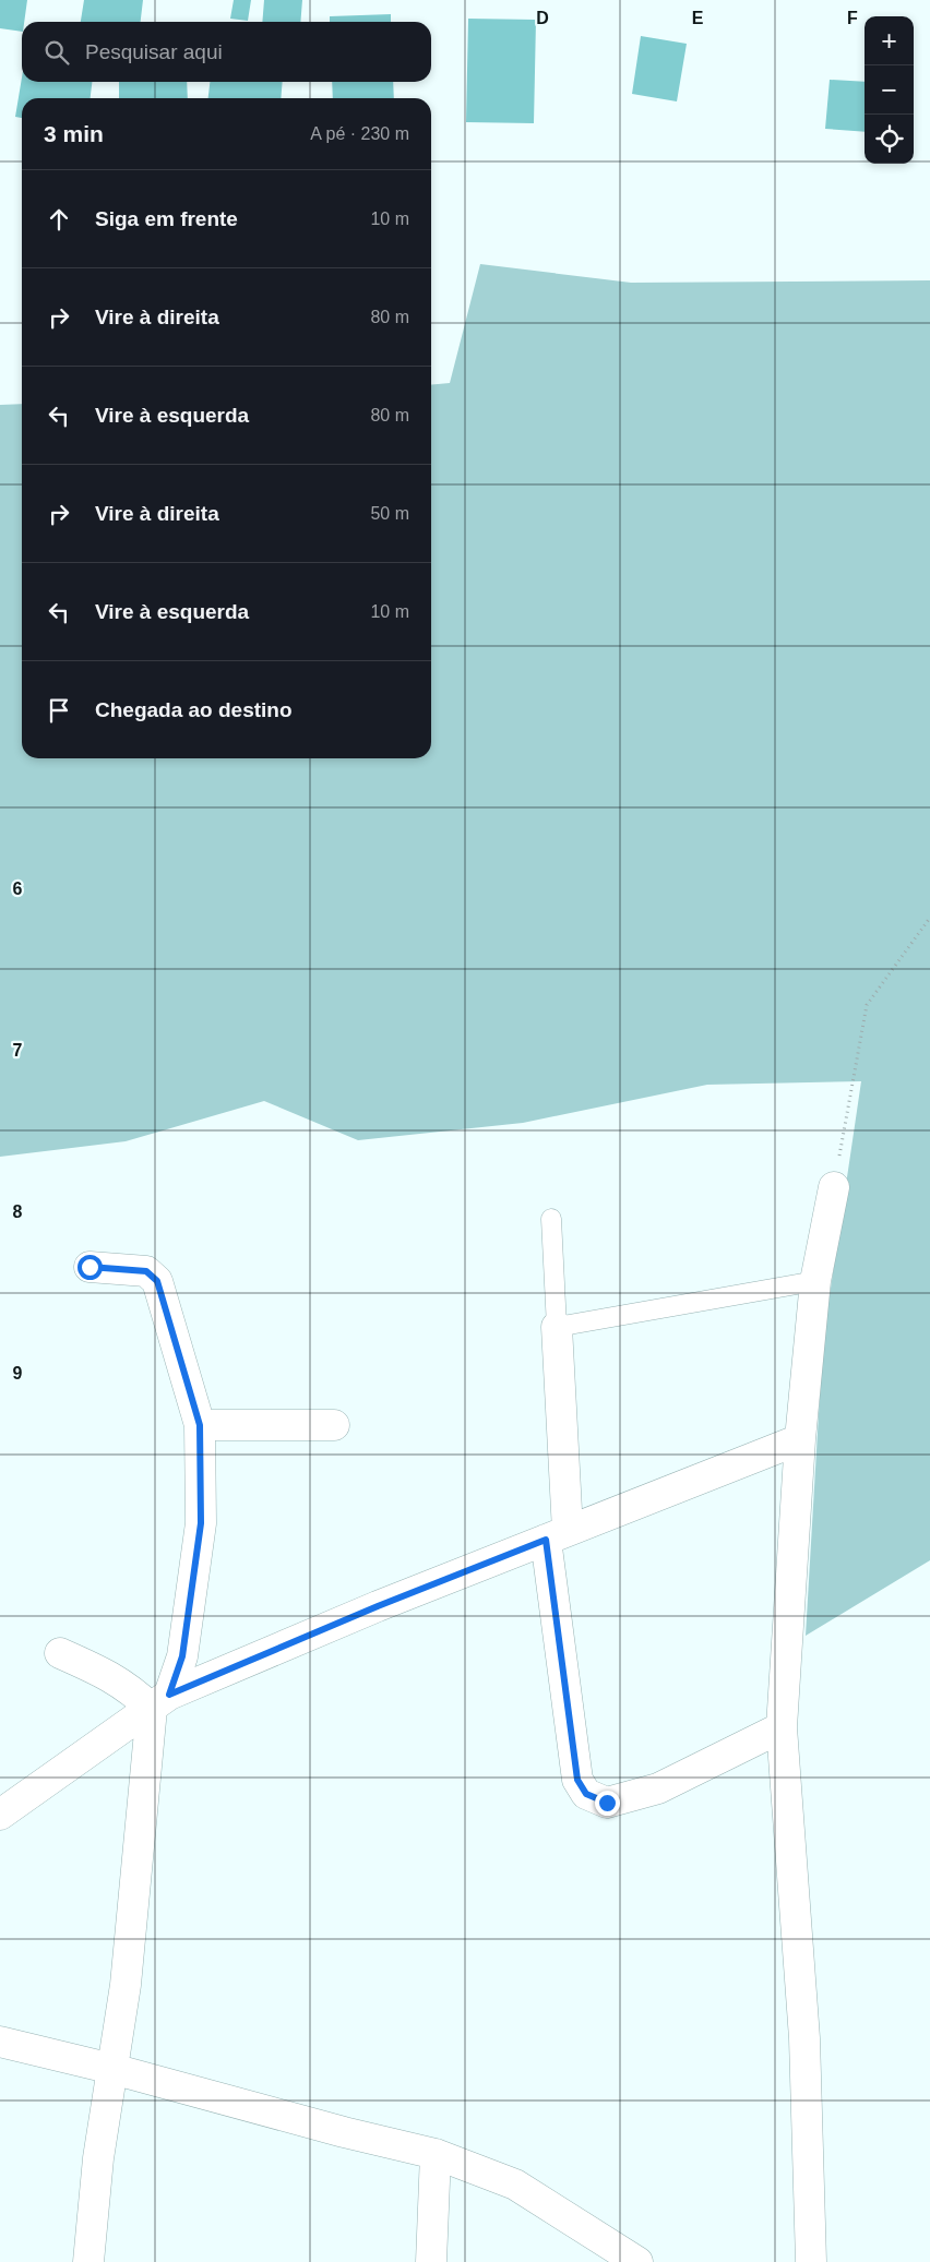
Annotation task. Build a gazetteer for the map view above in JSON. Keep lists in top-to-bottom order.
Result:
{
  "page": {
    "map_buttons": ["+", "−"],
    "search": "Pesquisar aqui",
    "heading": ["3 min", "A pé · 230 m"],
    "list": [
      ["Siga em frente", "10 m"],
      ["Vire à direita", "80 m"],
      ["Vire à esquerda", "80 m"],
      ["Vire à direita", "50 m"],
      ["Vire à esquerda", "10 m"],
      "Chegada ao destino"
    ]
  },
  "grid": {
    "columns": ["D", "E", "F"],
    "rows": [
      "6",
      "7",
      "8",
      "9"
    ]
  }
}
